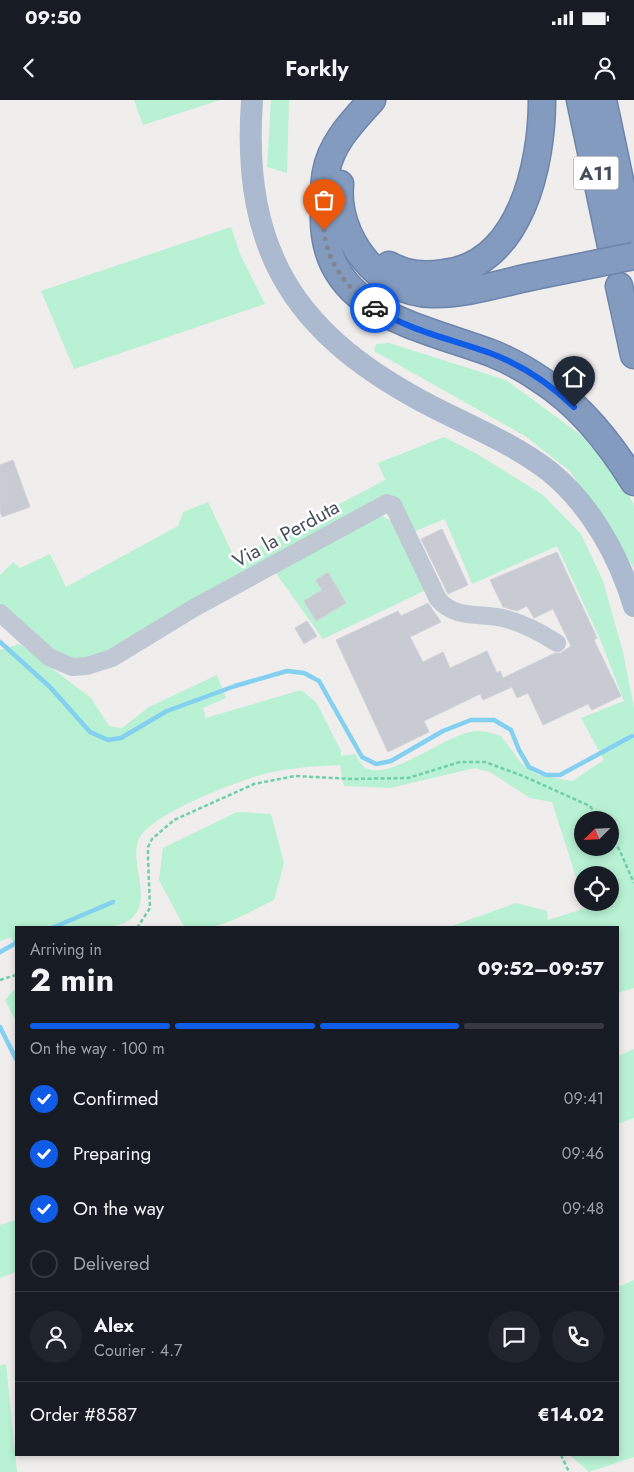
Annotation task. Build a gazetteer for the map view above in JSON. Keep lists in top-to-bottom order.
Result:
{
  "streets": {
    "highway": ["A11"],
    "street": ["Via la Perduta"]
  },
  "north": "bottom left",
  "page": {
    "status": "09:50",
    "header": "Forkly",
    "heading": ["2 min", "Arriving in", "09:52–09:57"],
    "panel": [
      "Alex",
      "Courier · 4.7",
      "Order #8587",
      "€14.02"
    ],
    "bar": "On the way · 100 m",
    "list": [
      ["Confirmed", "09:41"],
      ["Preparing", "09:46"],
      ["On the way", "09:48"],
      "Delivered"
    ]
  }
}
